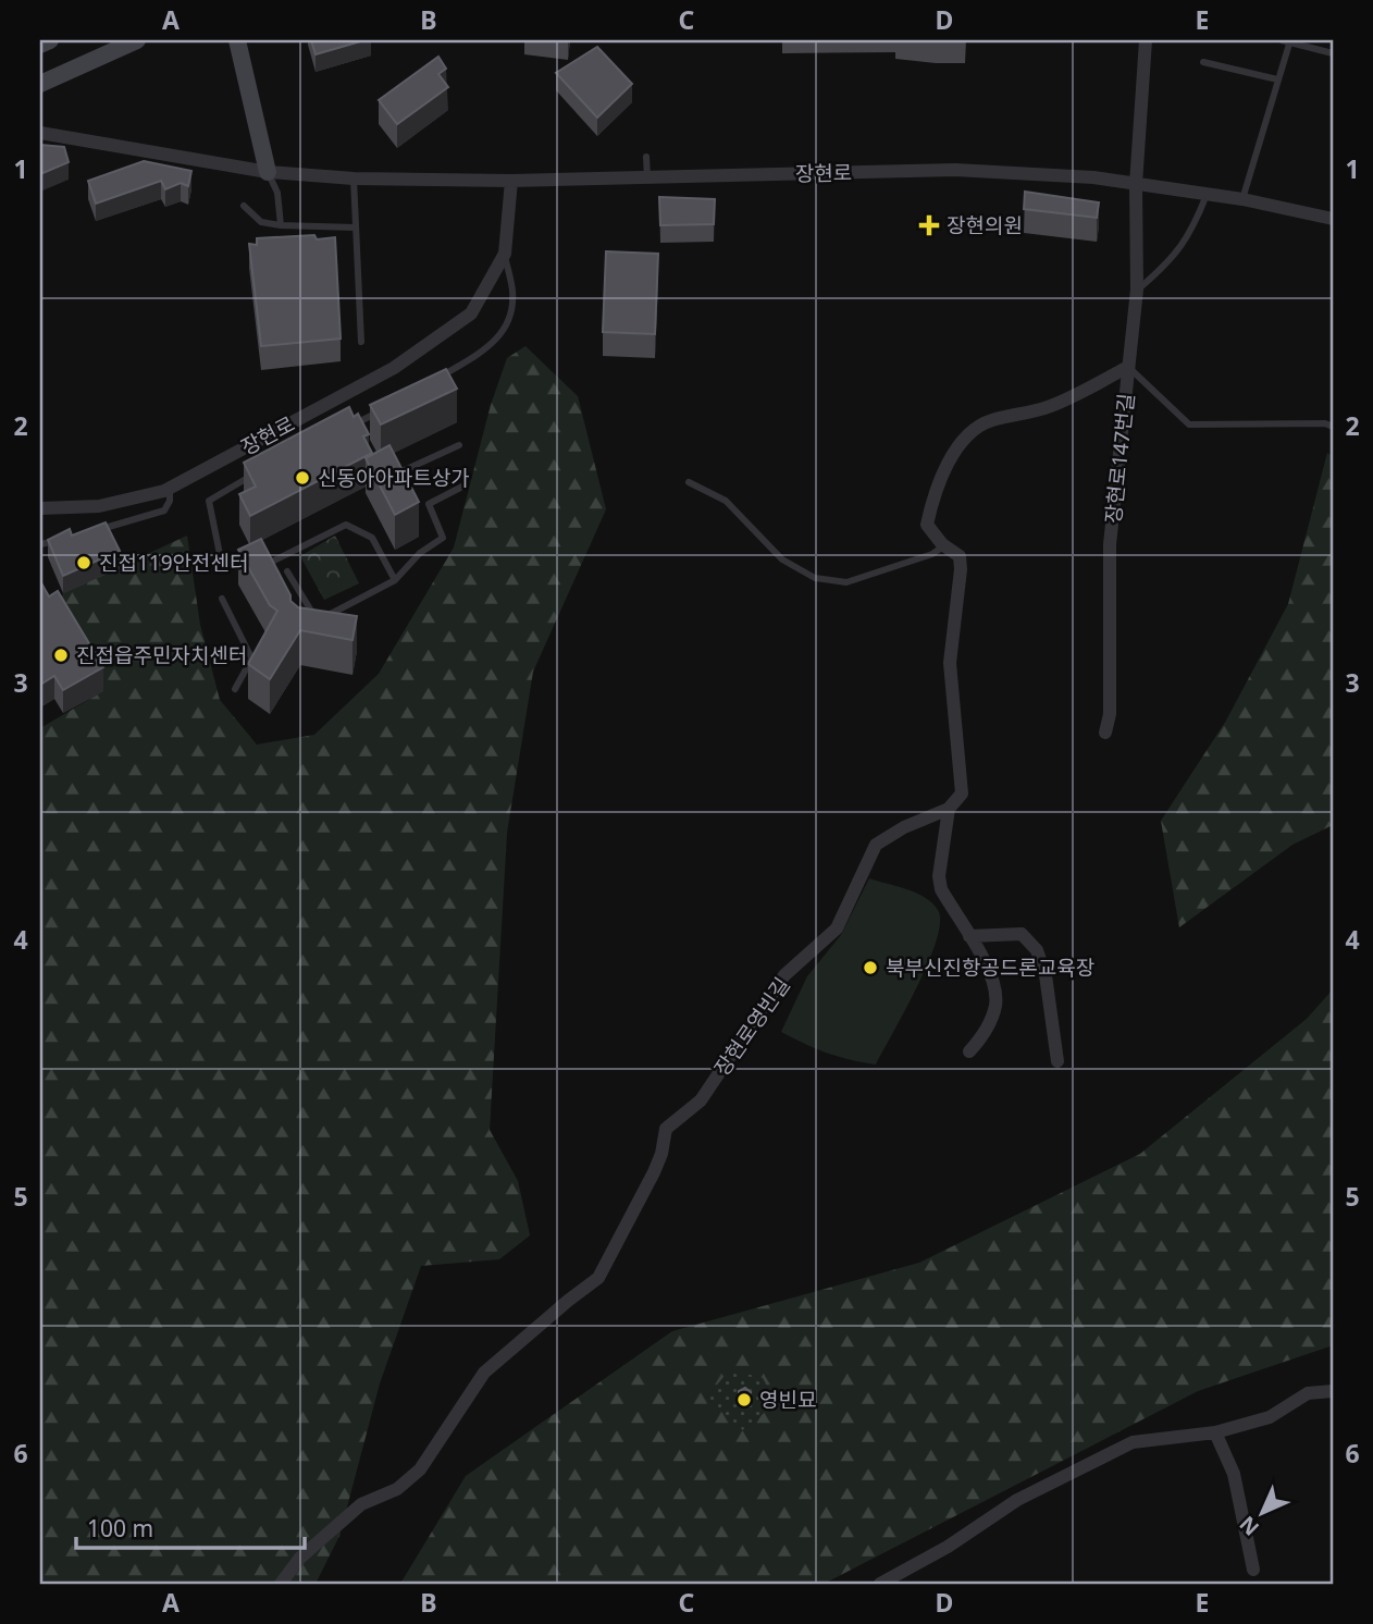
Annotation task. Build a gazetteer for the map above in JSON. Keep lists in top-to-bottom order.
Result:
{
  "streets": {
    "street": ["장현로", "장현로147번길", "장현로영빈길"]
  },
  "crossings": [
    ["장현로", "장현로147번길"]
  ],
  "places": {
    "health": ["장현의원"],
    "other": [
      "신동아아파트상가",
      "진접119안전센터",
      "진접읍주민자치센터",
      "북부신진항공드론교육장",
      "영빈묘"
    ]
  },
  "scale_bar": "100 m",
  "north": "bottom left",
  "grid": {
    "columns": [
      "A",
      "B",
      "C",
      "D",
      "E"
    ],
    "rows": [
      "1",
      "2",
      "3",
      "4",
      "5",
      "6"
    ]
  }
}
